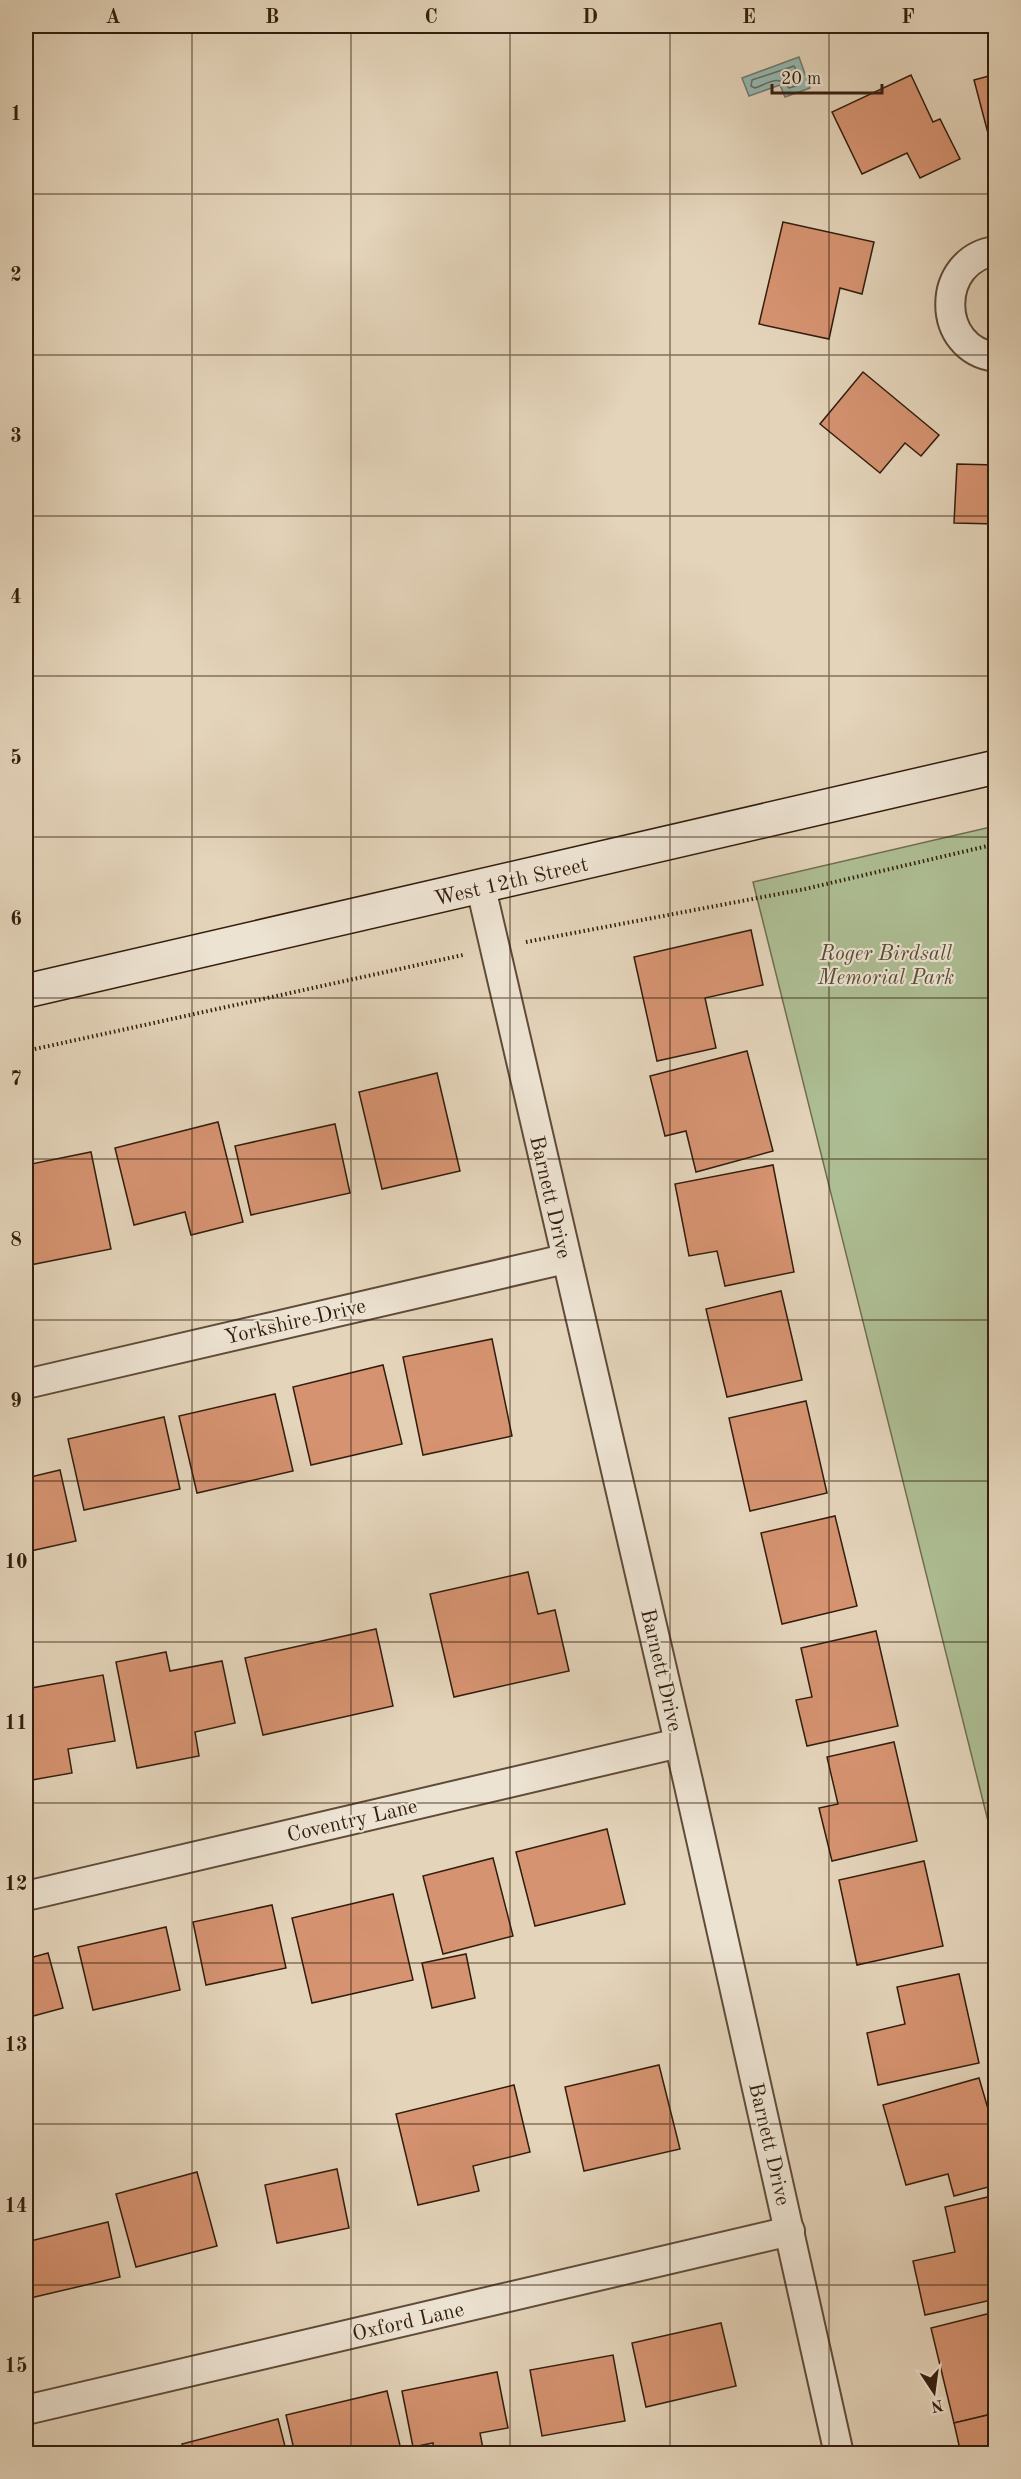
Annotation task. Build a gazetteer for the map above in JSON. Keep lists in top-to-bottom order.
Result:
{
  "streets": {
    "main road": ["West 12th Street"],
    "street": [
      "Barnett Drive",
      "Yorkshire Drive",
      "Coventry Lane",
      "Oxford Lane"
    ]
  },
  "crossings": [
    ["West 12th Street", "Barnett Drive"],
    ["Barnett Drive", "Yorkshire Drive"],
    ["Barnett Drive", "Coventry Lane"],
    ["Barnett Drive", "Oxford Lane"]
  ],
  "parks": ["Roger Birdsall Memorial Park"],
  "scale_bar": "20 m",
  "north": "bottom",
  "grid": {
    "columns": [
      "A",
      "B",
      "C",
      "D",
      "E",
      "F"
    ],
    "rows": [
      "1",
      "2",
      "3",
      "4",
      "5",
      "6",
      "7",
      "8",
      "9",
      "10",
      "11",
      "12",
      "13",
      "14",
      "15"
    ]
  }
}
